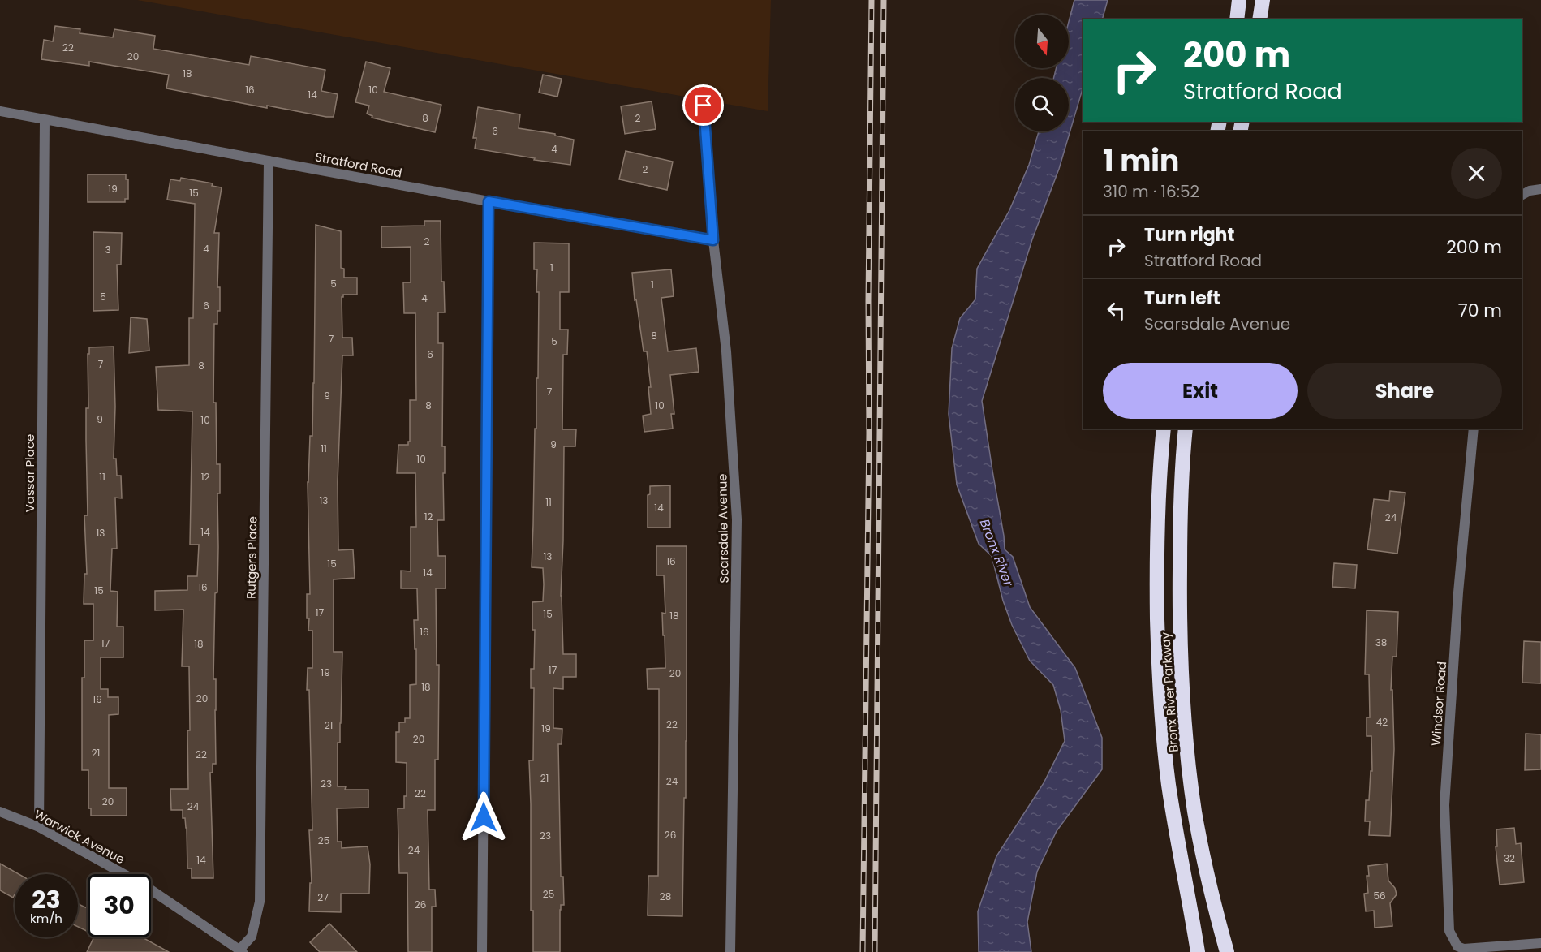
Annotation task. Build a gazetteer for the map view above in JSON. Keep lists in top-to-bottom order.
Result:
{
  "streets": {
    "highway": ["Bronx River Parkway"],
    "street": [
      "Stratford Road",
      "Vassar Place",
      "Scarsdale Avenue",
      "Rutgers Place",
      "Windsor Road",
      "Warwick Avenue"
    ]
  },
  "crossings": [
    ["Stratford Road", "Vassar Place"],
    ["Stratford Road", "Scarsdale Avenue"],
    ["Stratford Road", "Rutgers Place"],
    ["Vassar Place", "Warwick Avenue"],
    ["Rutgers Place", "Warwick Avenue"]
  ],
  "water": ["Bronx River"],
  "house_numbers": [
    "22",
    "20",
    "18",
    "16",
    "10",
    "14",
    "8",
    "2",
    "6",
    "4",
    "2",
    "19",
    "15",
    "2",
    "4",
    "3",
    "1",
    "5",
    "1",
    "5",
    "4",
    "6",
    "8",
    "7",
    "5",
    "6",
    "7",
    "8",
    "7",
    "9",
    "8",
    "10",
    "9",
    "10",
    "9",
    "11",
    "10",
    "11",
    "12",
    "13",
    "11",
    "14",
    "12",
    "24",
    "14",
    "13",
    "13",
    "16",
    "15",
    "14",
    "16",
    "15",
    "17",
    "15",
    "18",
    "16",
    "38",
    "17",
    "18",
    "17",
    "19",
    "20",
    "18",
    "20",
    "19",
    "42",
    "22",
    "21",
    "19",
    "20",
    "21",
    "22",
    "21",
    "24",
    "23",
    "22",
    "20",
    "24",
    "26",
    "23",
    "25",
    "24",
    "32",
    "14",
    "25",
    "56",
    "28",
    "27",
    "26"
  ],
  "north": "bottom",
  "page": {
    "turn": ["200 m", "Stratford Road"],
    "heading": ["1 min", "310 m · 16:52"],
    "list": [
      {
        "name": "Turn right",
        "note": "Stratford Road",
        "value": "200 m"
      },
      {
        "name": "Turn left",
        "note": "Scarsdale Avenue",
        "value": "70 m"
      }
    ],
    "buttons": ["Exit", "Share"],
    "speed": "23 km/h",
    "limit": "30"
  }
}
